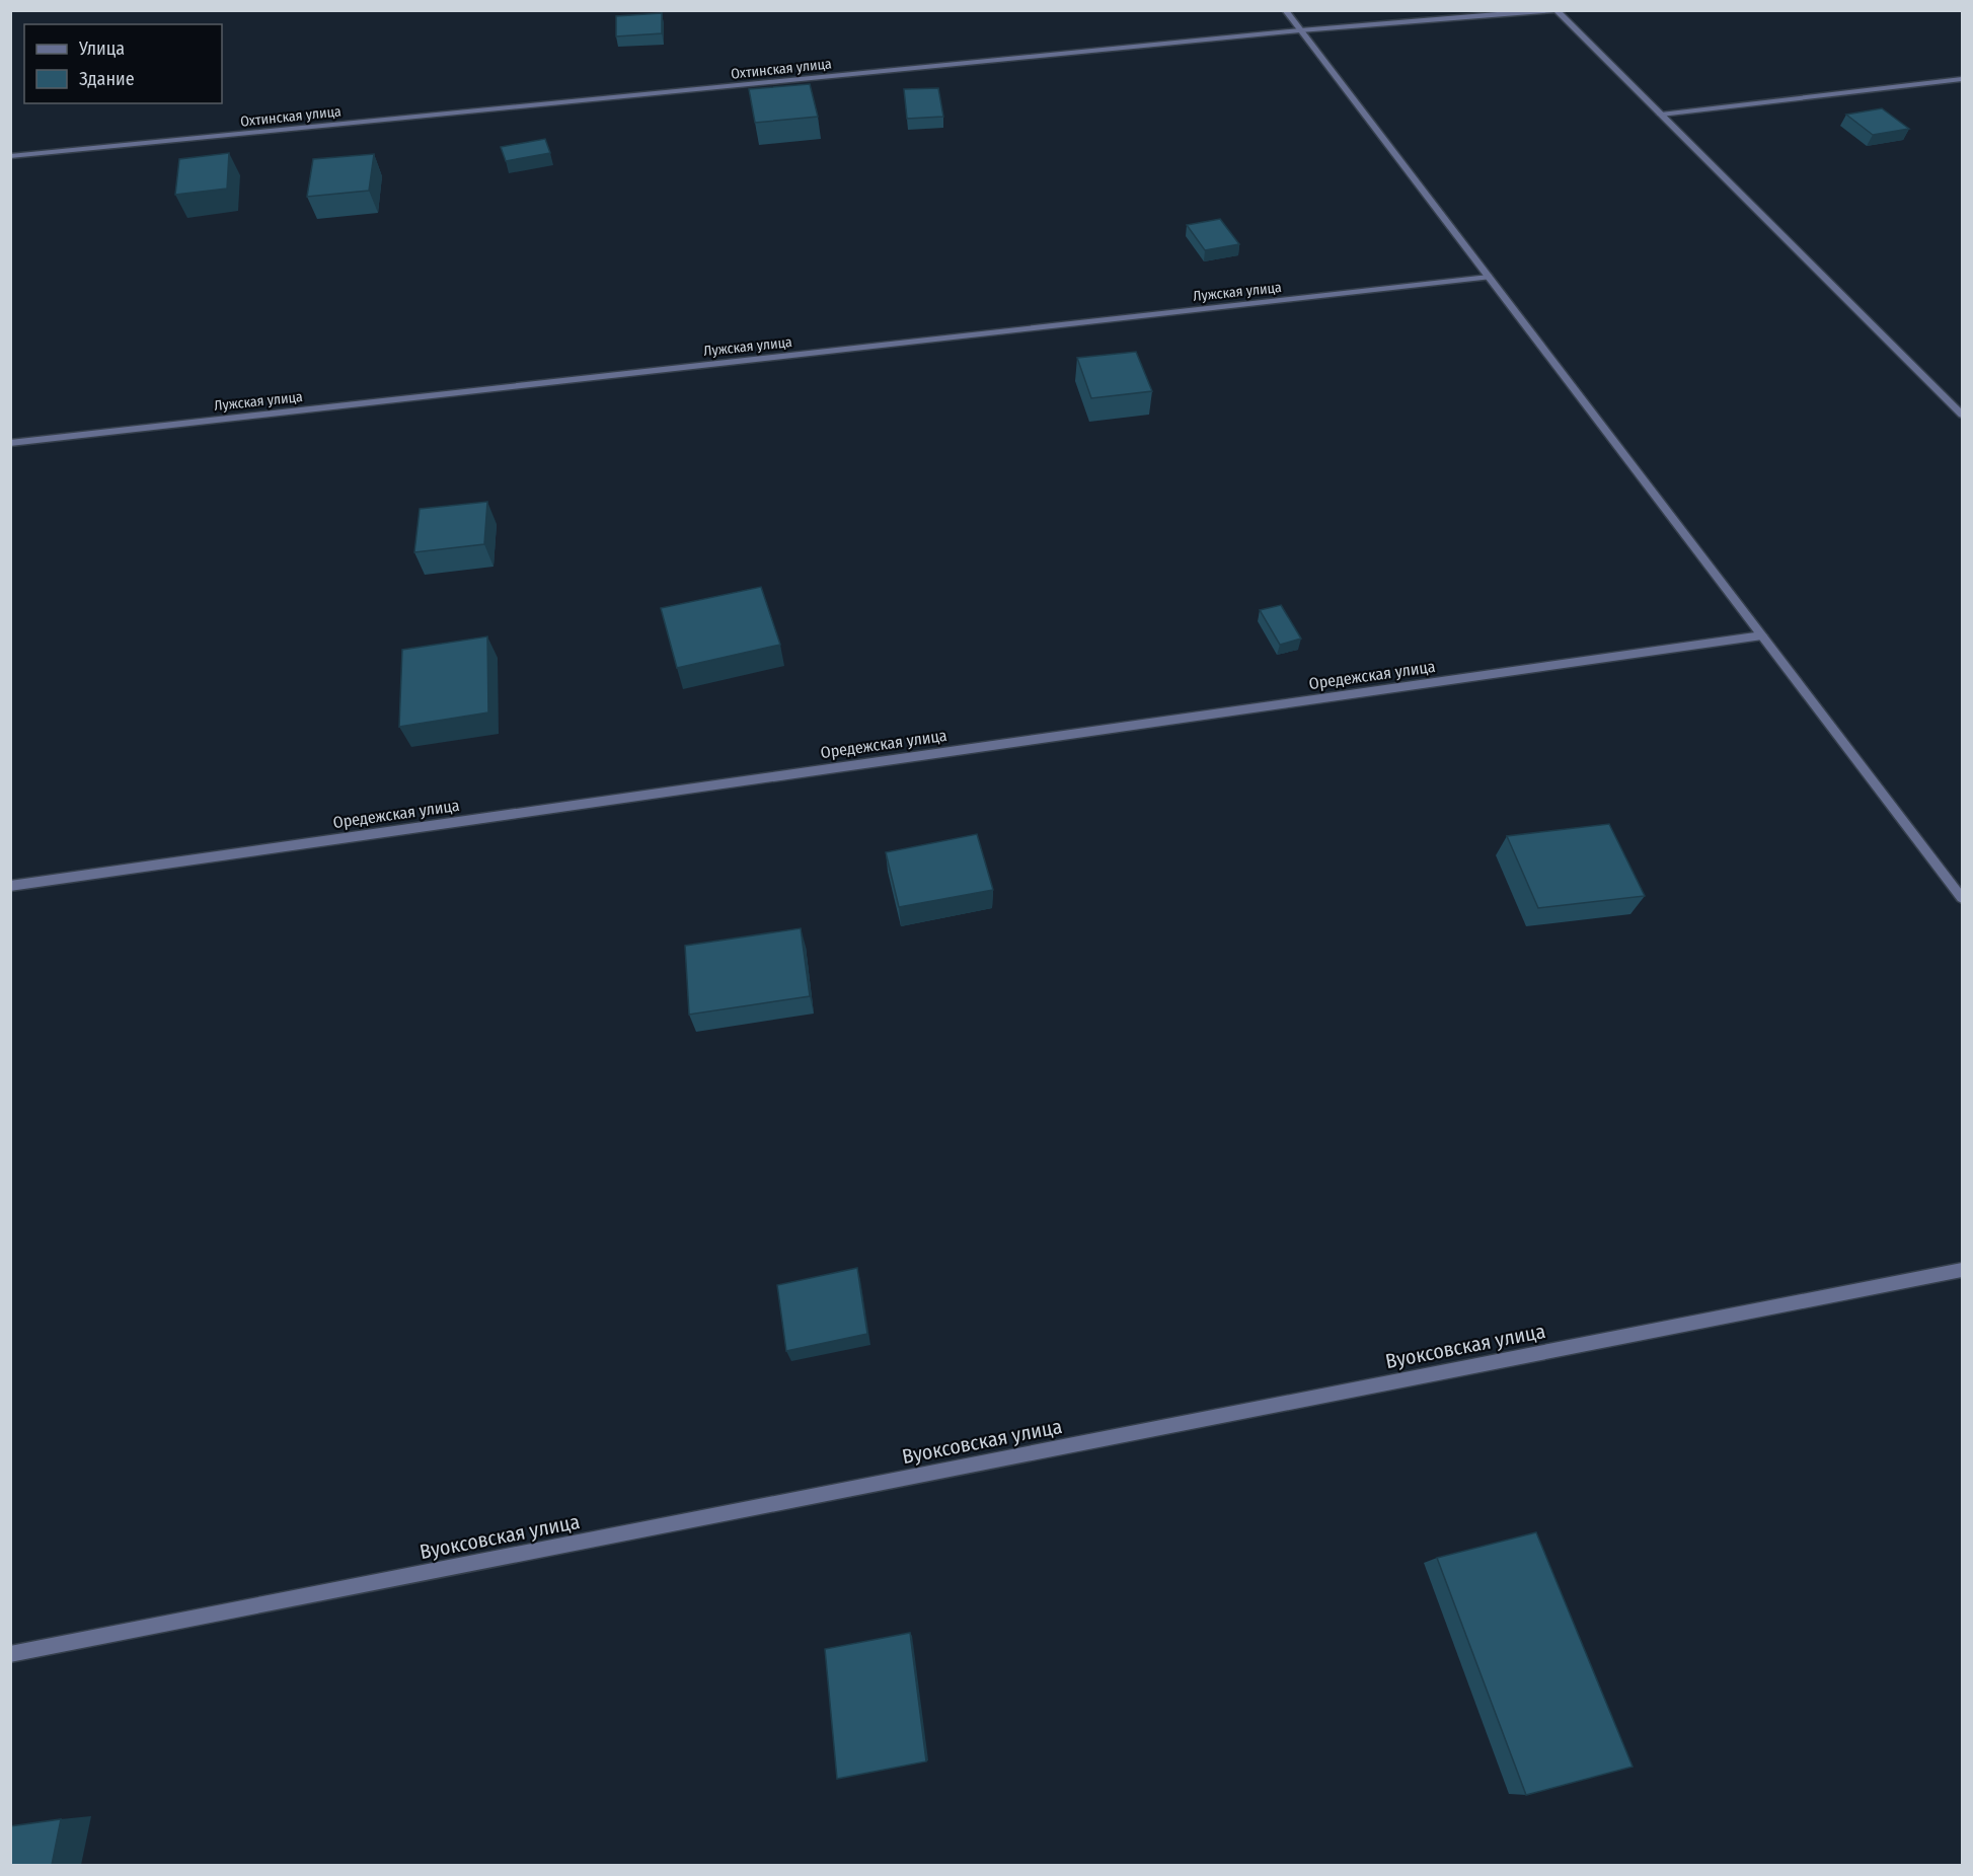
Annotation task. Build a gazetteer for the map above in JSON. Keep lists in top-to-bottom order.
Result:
{
  "streets": {
    "street": [
      "Охтинская улица",
      "Лужская улица",
      "Оредежская улица",
      "Вуоксовская улица"
    ]
  },
  "legend": ["Улица", "Здание"]
}
